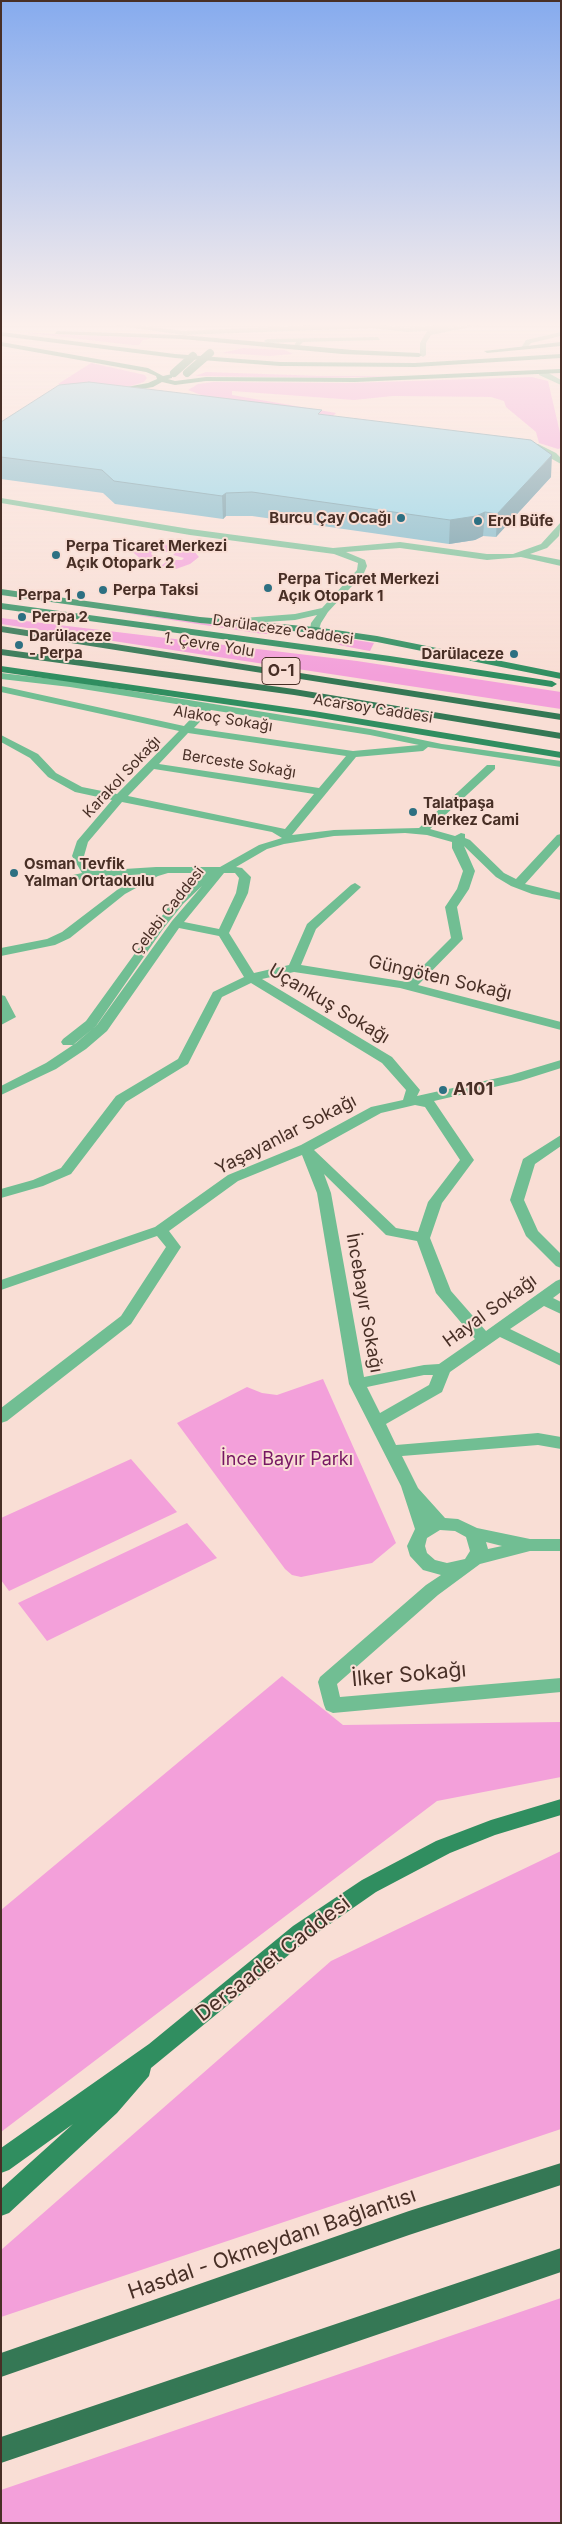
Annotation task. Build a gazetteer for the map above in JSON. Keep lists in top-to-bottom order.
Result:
{
  "streets": {
    "highway": ["1. Çevre Yolu", "O-1", "Hasdal - Okmeydanı Bağlantısı"],
    "main road": ["Darülaceze Caddesi", "Acarsoy Caddesi", "Dersaadet Caddesi"],
    "street": [
      "Alakoç Sokağı",
      "Berceste Sokağı",
      "Karakol Sokağı",
      "Çelebi Caddesi",
      "Güngöten Sokağı",
      "Uçankuş Sokağı",
      "Yaşayanlar Sokağı",
      "İncebayır Sokağı",
      "Hayal Sokağı",
      "İlker Sokağı"
    ]
  },
  "crossings": [
    ["Alakoç Sokağı", "Karakol Sokağı"],
    ["Berceste Sokağı", "Karakol Sokağı"],
    ["Güngöten Sokağı", "Uçankuş Sokağı"],
    ["Uçankuş Sokağı", "Yaşayanlar Sokağı"],
    ["Yaşayanlar Sokağı", "İncebayır Sokağı"],
    ["İncebayır Sokağı", "Hayal Sokağı"]
  ],
  "parks": ["İnce Bayır Parkı"],
  "places": [
    "Burcu Çay Ocağı",
    "Erol Büfe",
    "Perpa Ticaret Merkezi Açık Otopark 2",
    "Perpa Ticaret Merkezi Açık Otopark 1",
    "Perpa Taksi",
    "Perpa 1",
    "Perpa 2",
    "Darülaceze - Perpa",
    "Darülaceze",
    "Talatpaşa Merkez Cami",
    "Osman Tevfik Yalman Ortaokulu",
    "A101"
  ]
}
